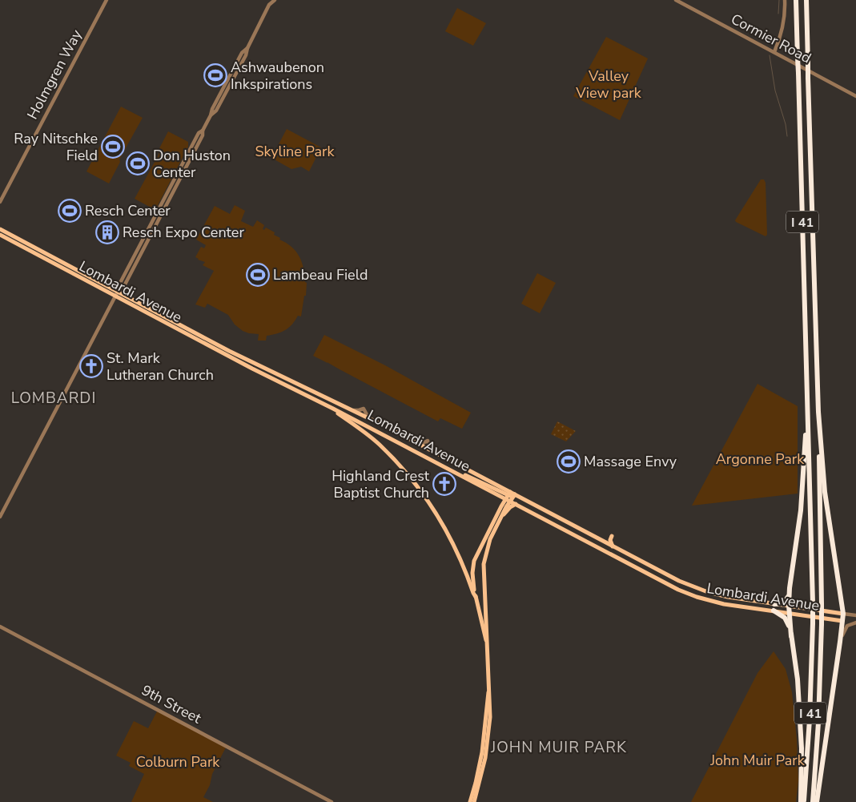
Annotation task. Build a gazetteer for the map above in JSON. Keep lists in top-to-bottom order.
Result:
{
  "streets": {
    "highway": ["I 41"],
    "main road": ["Lombardi Avenue"],
    "street": ["Cormier Road", "Holmgren Way", "9th Street"]
  },
  "districts": ["LOMBARDI", "JOHN MUIR PARK"],
  "parks": [
    "Valley View park",
    "Skyline Park",
    "Argonne Park",
    "John Muir Park",
    "Colburn Park"
  ],
  "places": {
    "sports": [
      "Ashwaubenon Inkspirations",
      "Ray Nitschke Field",
      "Don Huston Center",
      "Resch Center",
      "Lambeau Field",
      "Massage Envy"
    ],
    "building": ["Resch Expo Center"],
    "church": ["St. Mark Lutheran Church", "Highland Crest Baptist Church"]
  }
}
